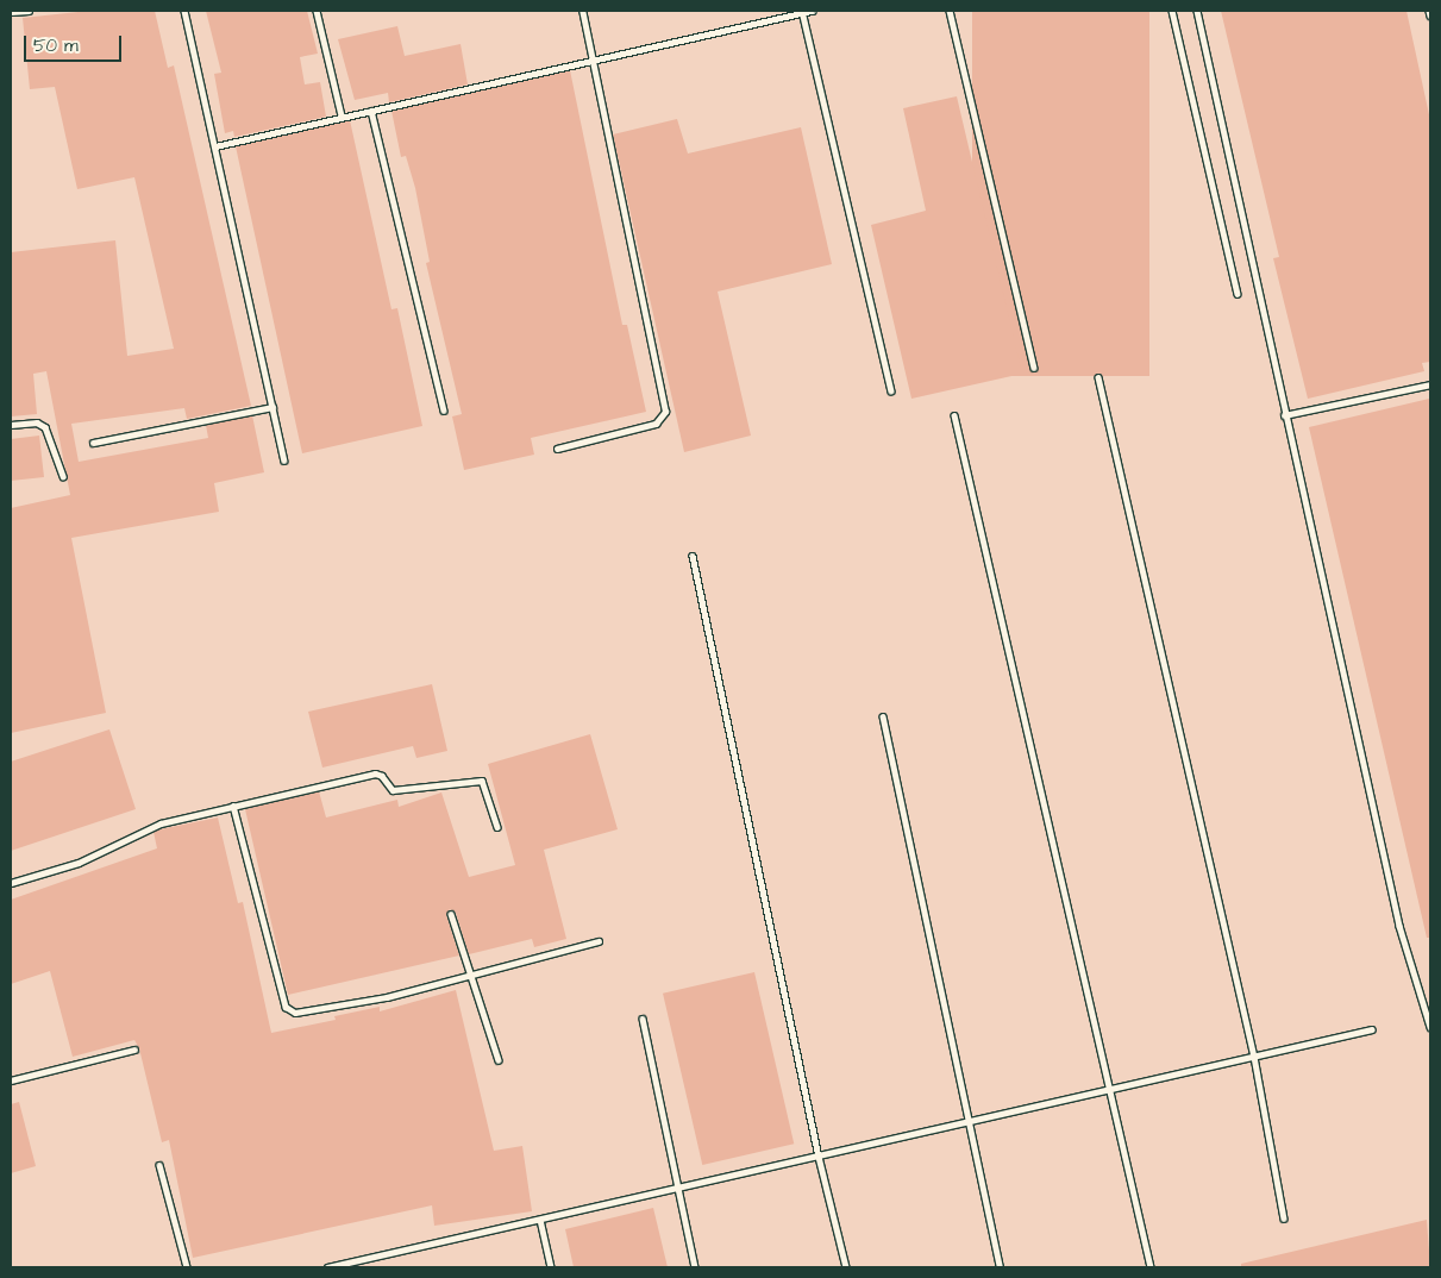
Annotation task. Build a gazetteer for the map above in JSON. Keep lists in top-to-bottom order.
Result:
{
  "scale_bar": "50 m"
}
